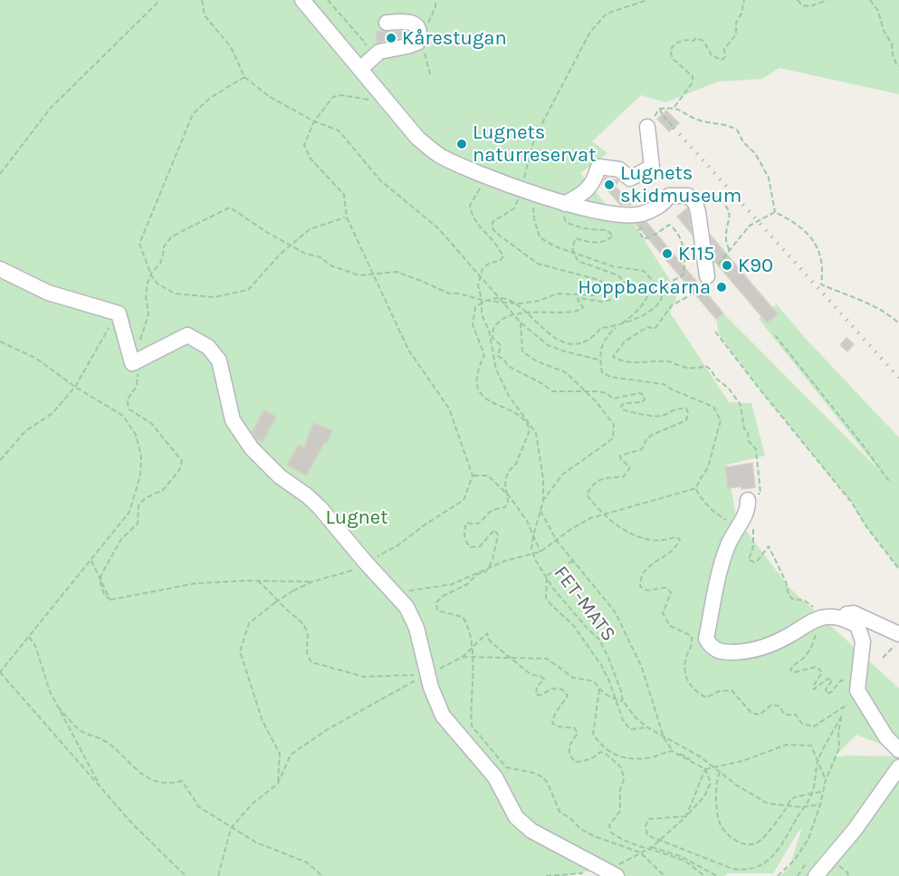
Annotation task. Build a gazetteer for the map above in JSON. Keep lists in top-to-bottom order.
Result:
{
  "streets": {
    "path": ["FET-MATS"]
  },
  "parks": ["Lugnet"],
  "places": [
    "Kårestugan",
    "Lugnets naturreservat",
    "Lugnets skidmuseum",
    "K115",
    "K90",
    "Hoppbackarna"
  ]
}
